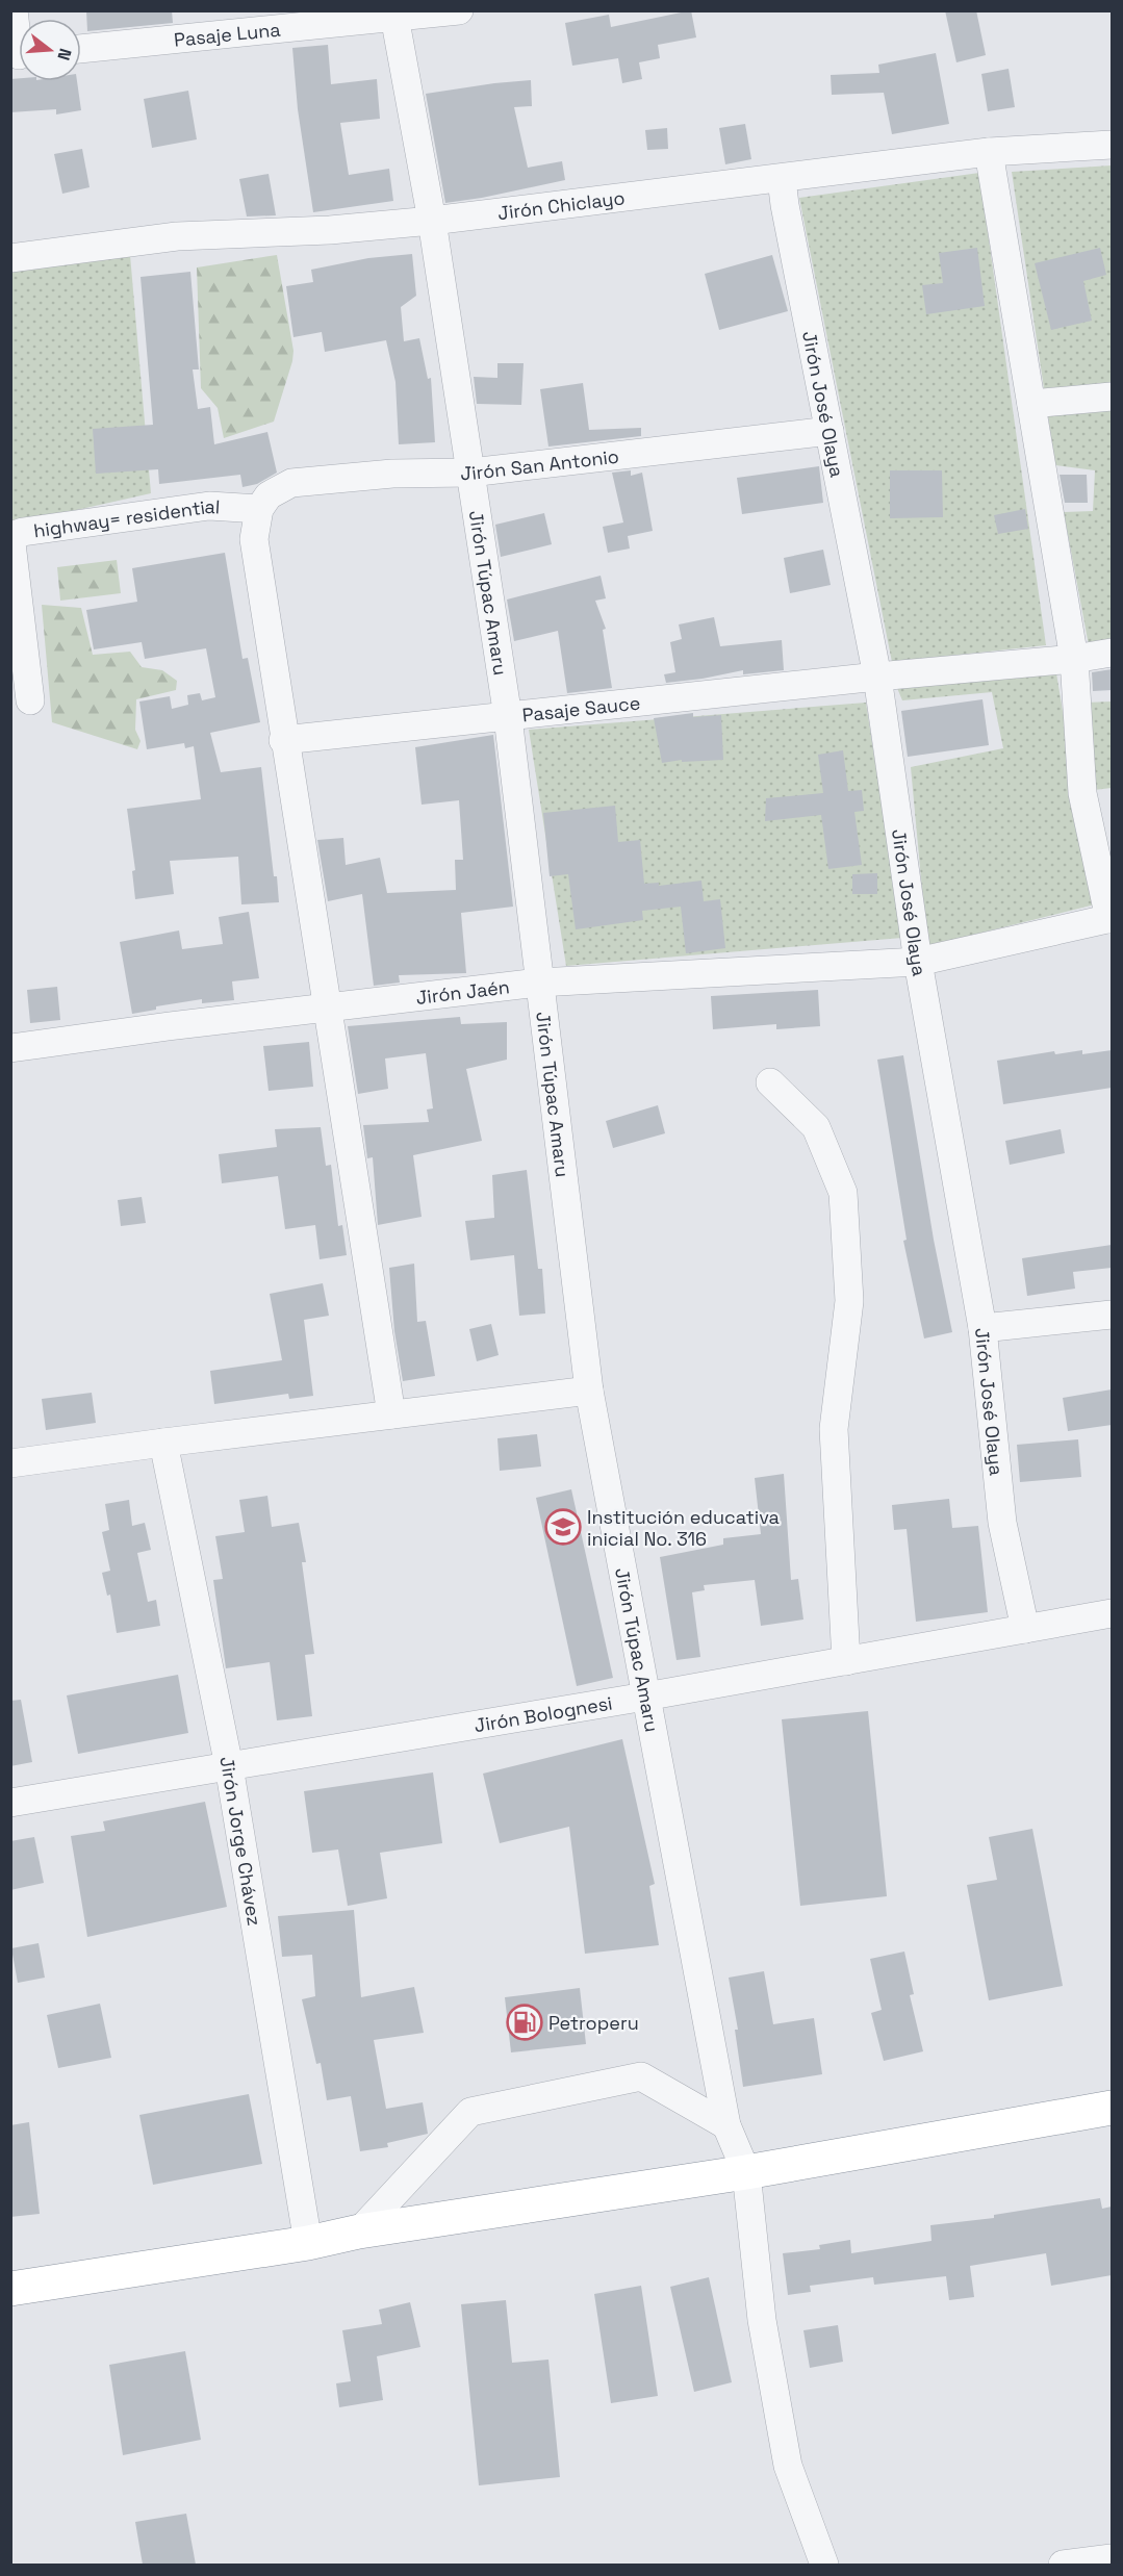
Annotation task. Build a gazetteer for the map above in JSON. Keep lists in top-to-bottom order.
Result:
{
  "streets": {
    "street": [
      "Pasaje Luna",
      "Jirón Chiclayo",
      "Jirón José Olaya",
      "Jirón San Antonio",
      "highway= residential",
      "Jirón Túpac Amaru",
      "Pasaje Sauce",
      "Jirón Jaén",
      "Jirón Bolognesi",
      "Jirón Jorge Chávez"
    ]
  },
  "crossings": [
    ["Pasaje Luna", "Jirón Túpac Amaru"],
    ["Jirón Chiclayo", "Jirón José Olaya"],
    ["Jirón Chiclayo", "Jirón Túpac Amaru"],
    ["Jirón José Olaya", "Jirón San Antonio"],
    ["Jirón José Olaya", "Pasaje Sauce"],
    ["Jirón José Olaya", "Jirón Jaén"],
    ["Jirón José Olaya", "Jirón Bolognesi"],
    ["Jirón San Antonio", "highway= residential"],
    ["Jirón San Antonio", "Jirón Túpac Amaru"],
    ["Jirón Túpac Amaru", "Pasaje Sauce"],
    ["Jirón Túpac Amaru", "Jirón Jaén"],
    ["Jirón Túpac Amaru", "Jirón Bolognesi"],
    ["Jirón Bolognesi", "Jirón Jorge Chávez"]
  ],
  "places": {
    "school or university": ["Institución educativa inicial No. 316"],
    "fuel station": ["Petroperu"]
  },
  "north": "right"
}
